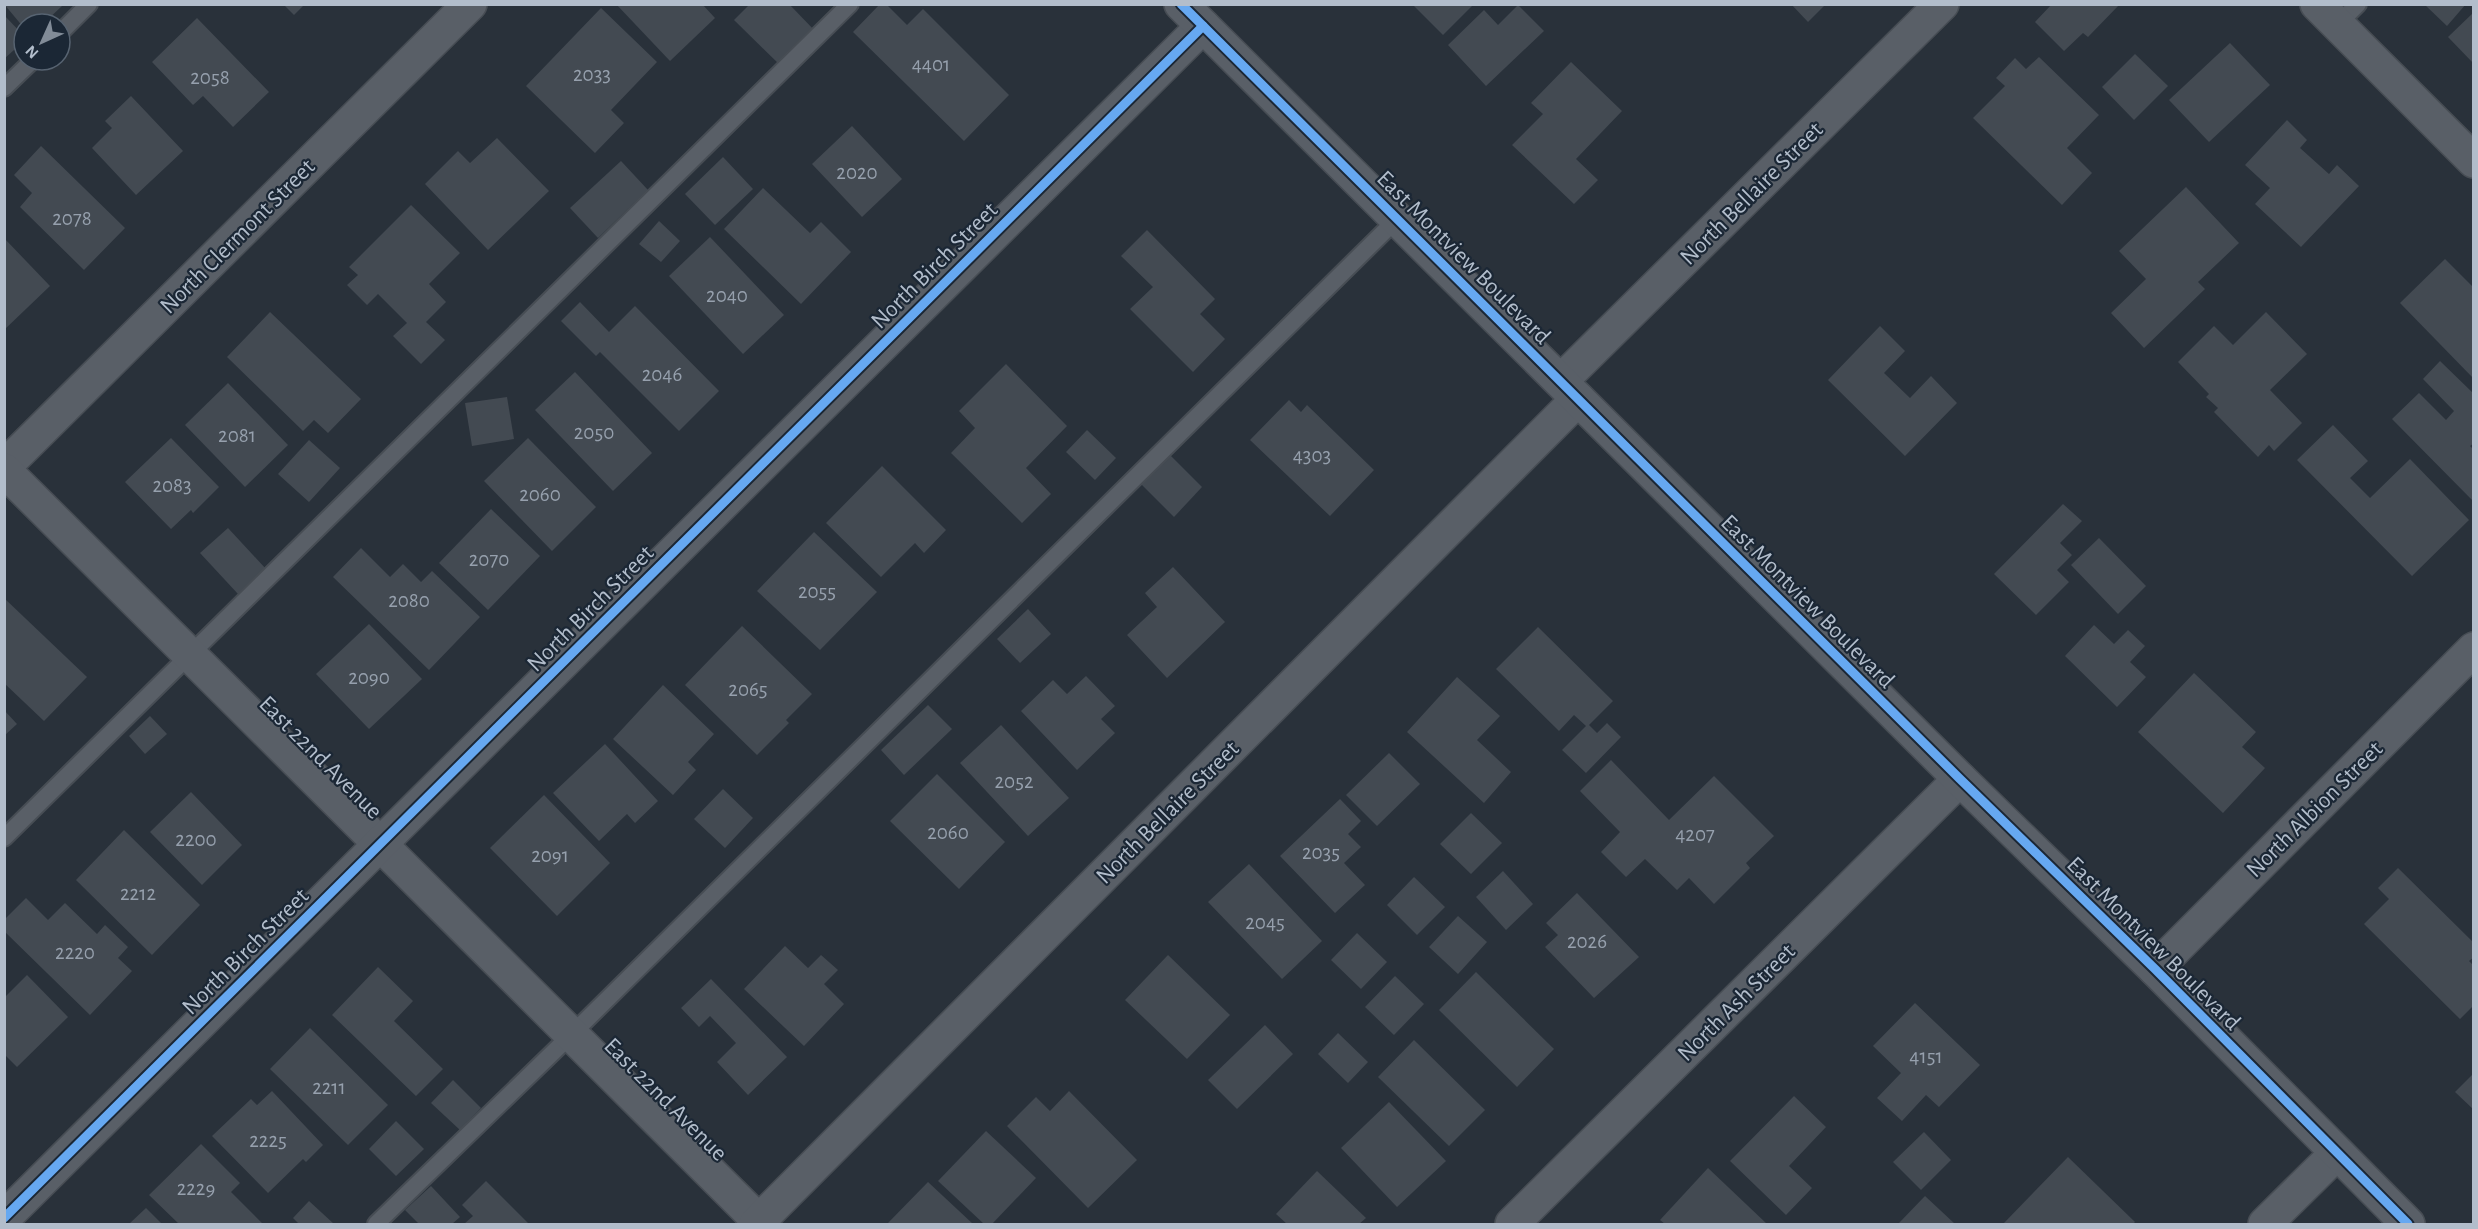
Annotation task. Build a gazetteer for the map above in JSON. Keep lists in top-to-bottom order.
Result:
{
  "streets": {
    "street": [
      "North Bellaire Street",
      "North Clermont Street",
      "East Montview Boulevard",
      "North Birch Street",
      "East 22nd Avenue",
      "North Albion Street",
      "North Ash Street"
    ]
  },
  "crossings": [
    ["North Bellaire Street", "East Montview Boulevard"],
    ["North Bellaire Street", "East 22nd Avenue"],
    ["North Clermont Street", "East 22nd Avenue"],
    ["East Montview Boulevard", "North Birch Street"],
    ["East Montview Boulevard", "North Albion Street"],
    ["East Montview Boulevard", "North Ash Street"],
    ["North Birch Street", "East 22nd Avenue"]
  ],
  "house_numbers": [
    "4401",
    "2033",
    "2058",
    "2020",
    "2078",
    "2040",
    "2046",
    "2050",
    "2081",
    "4303",
    "2083",
    "2060",
    "2070",
    "2055",
    "2080",
    "2090",
    "2065",
    "2052",
    "2060",
    "4207",
    "2200",
    "2035",
    "2091",
    "2212",
    "2045",
    "2026",
    "2220",
    "4151",
    "2211",
    "2225",
    "2229"
  ],
  "north": "bottom left"
}
